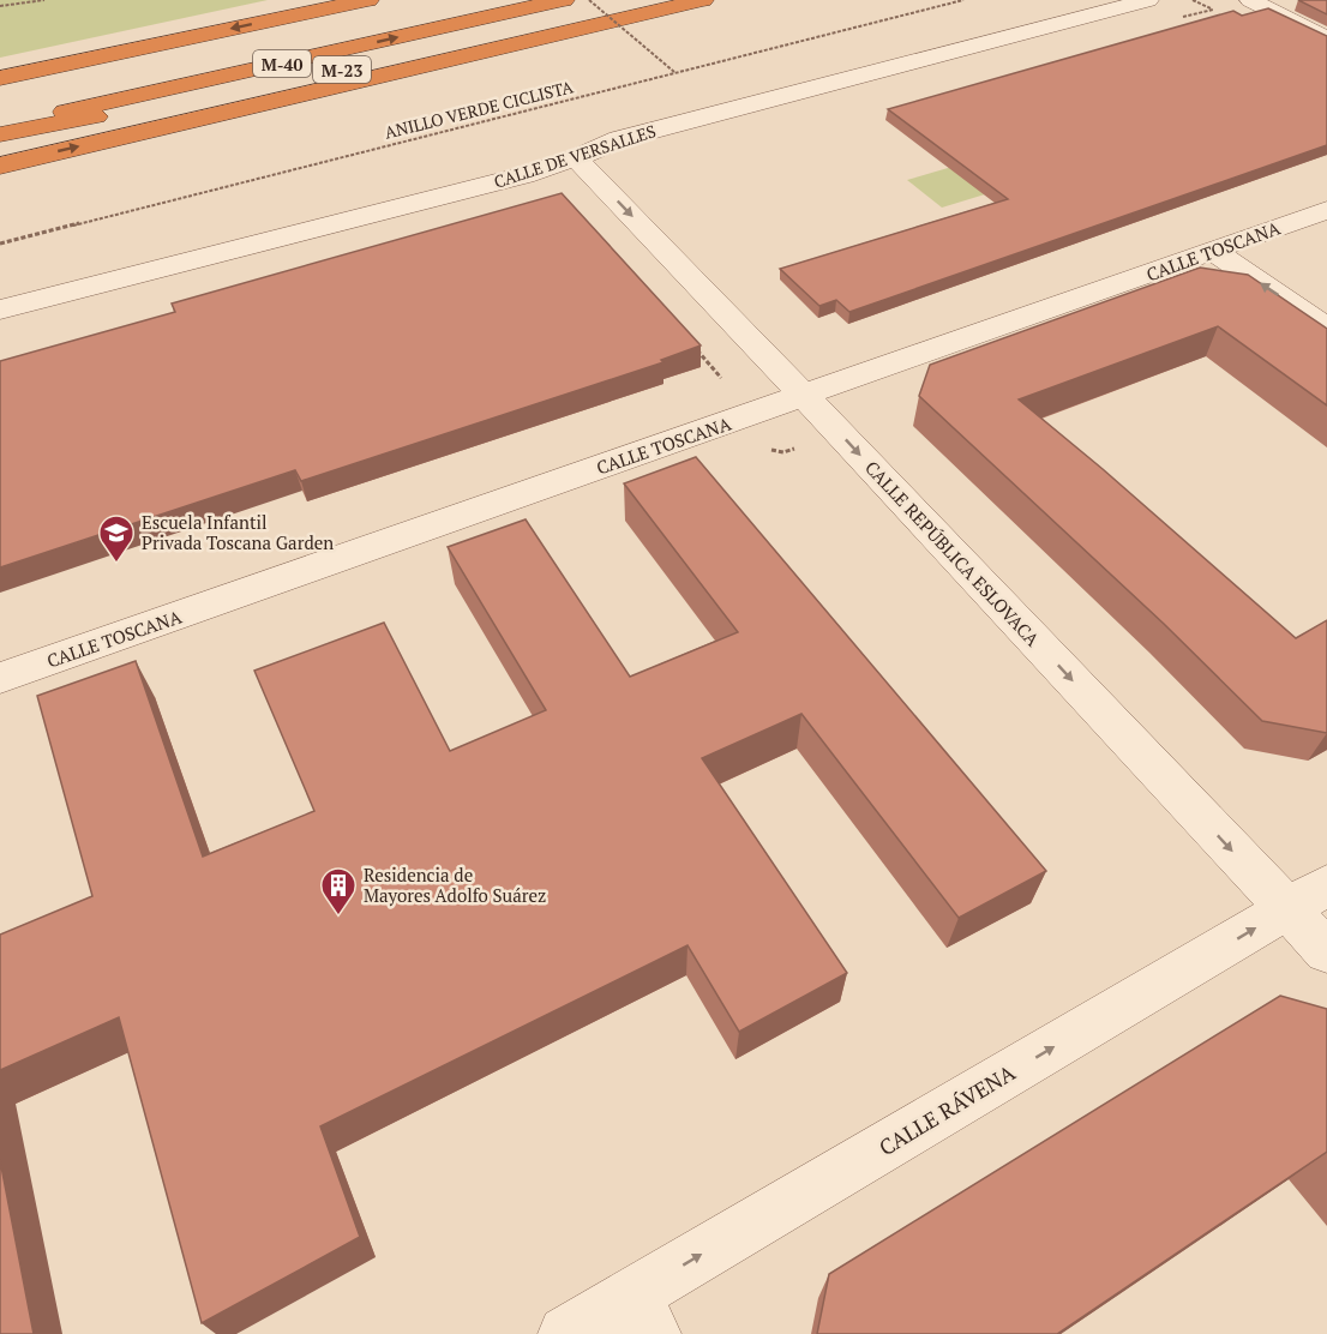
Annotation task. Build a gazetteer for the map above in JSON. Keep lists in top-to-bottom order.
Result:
{
  "streets": {
    "highway": ["M-40", "M-23"],
    "street": [
      "CALLE DE VERSALLES",
      "CALLE TOSCANA",
      "CALLE REPÚBLICA ESLOVACA",
      "CALLE RÁVENA"
    ],
    "path": ["ANILLO VERDE CICLISTA"]
  },
  "crossings": [
    ["CALLE DE VERSALLES", "CALLE REPÚBLICA ESLOVACA"],
    ["CALLE TOSCANA", "CALLE REPÚBLICA ESLOVACA"],
    ["CALLE REPÚBLICA ESLOVACA", "CALLE RÁVENA"]
  ],
  "one_way": ["CALLE REPÚBLICA ESLOVACA", "CALLE RÁVENA"],
  "places": {
    "school or university": ["Escuela Infantil Privada Toscana Garden"],
    "building": ["Residencia de Mayores Adolfo Suárez"]
  }
}
